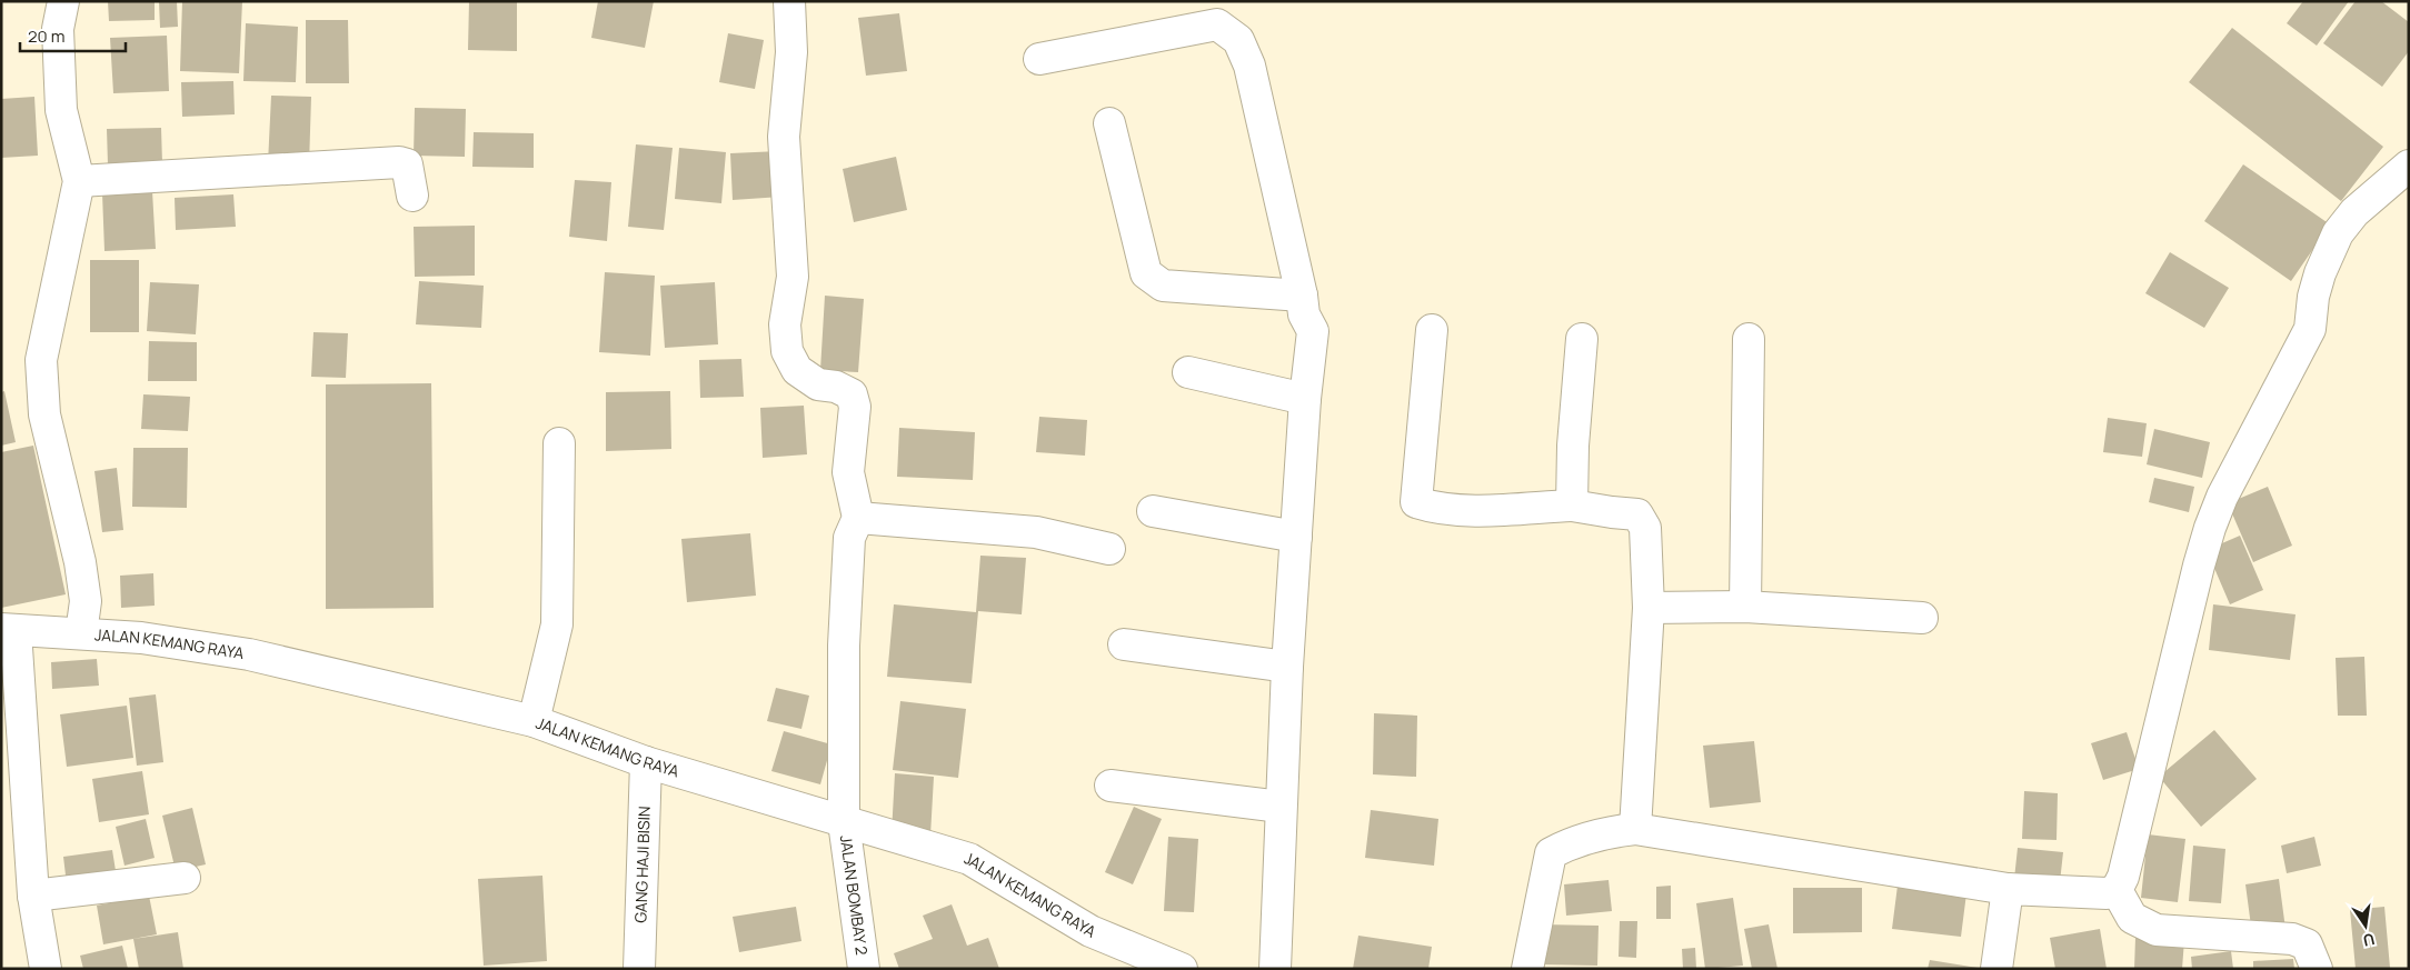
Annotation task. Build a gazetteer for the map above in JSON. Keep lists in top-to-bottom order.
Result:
{
  "streets": {
    "street": ["JALAN KEMANG RAYA", "GANG HAJI BISIN", "JALAN BOMBAY 2"]
  },
  "crossings": [
    ["JALAN KEMANG RAYA", "GANG HAJI BISIN"],
    ["JALAN KEMANG RAYA", "JALAN BOMBAY 2"]
  ],
  "scale_bar": "20 m",
  "north": "bottom"
}
